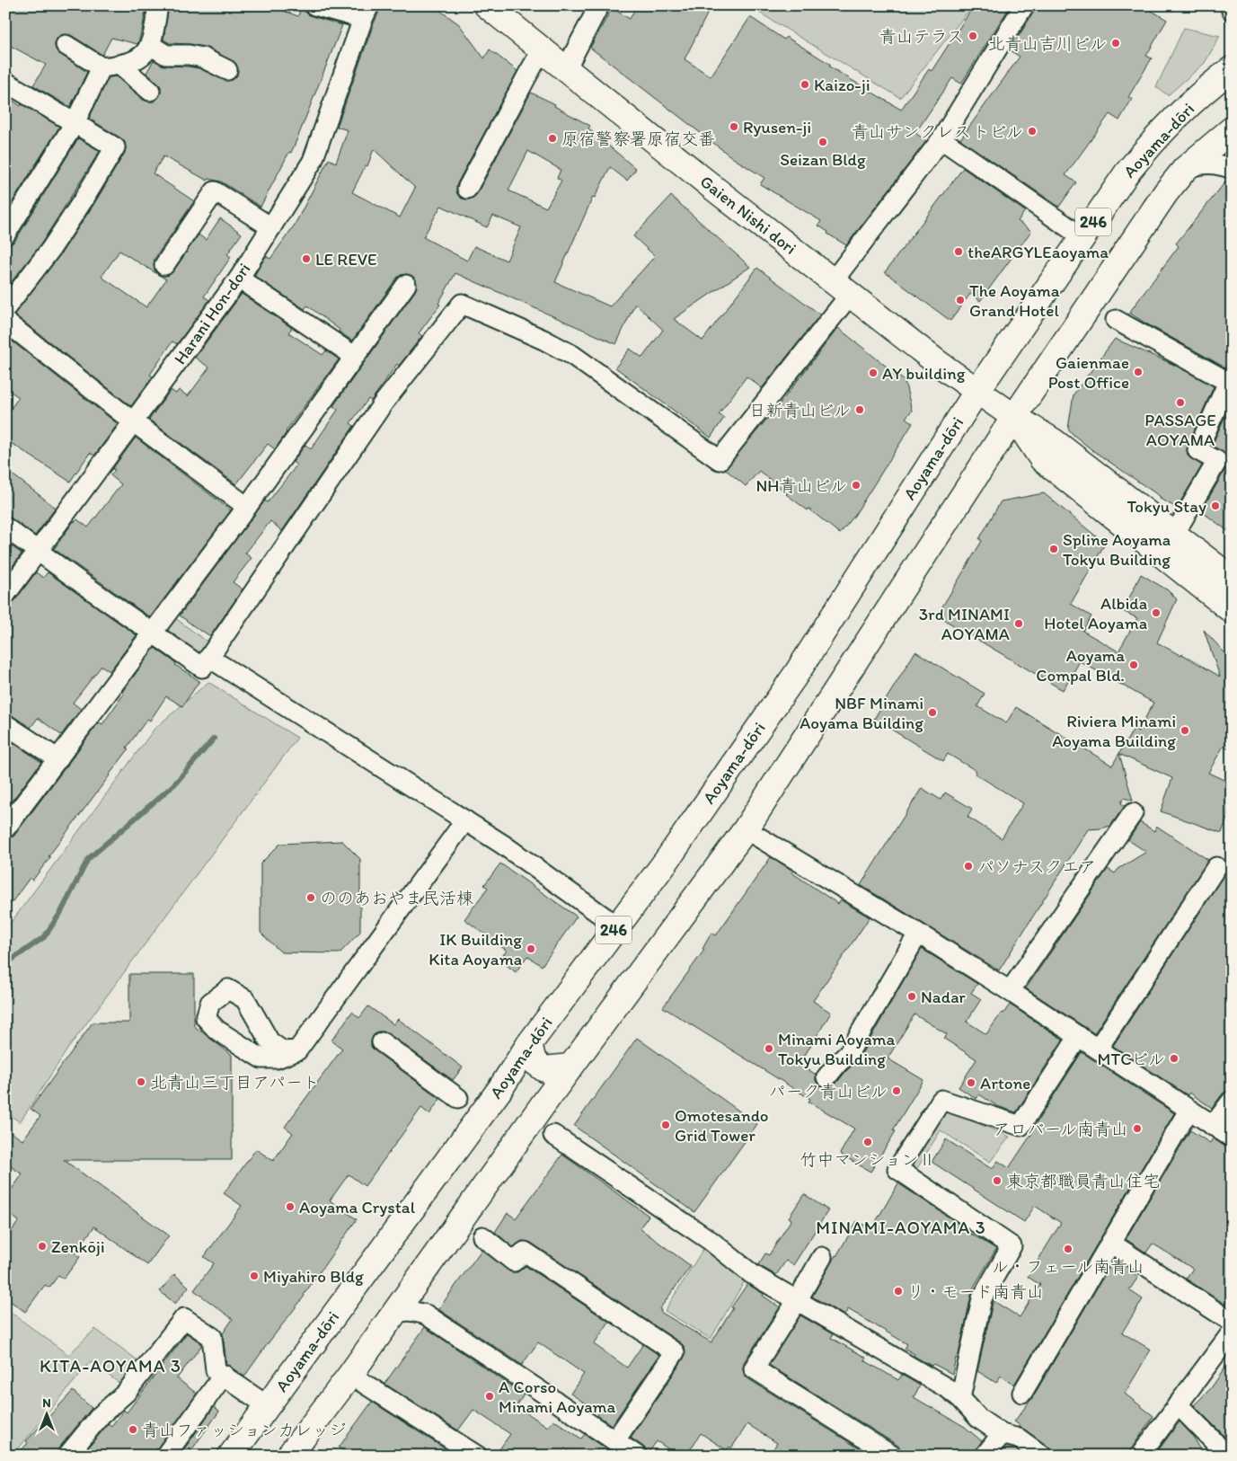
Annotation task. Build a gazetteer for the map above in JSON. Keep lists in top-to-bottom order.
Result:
{
  "streets": {
    "main road": ["Aoyama-dōri", "Gaien Nishi dori", "246"],
    "street": ["Harani Hon-dori"]
  },
  "crossings": [
    ["Aoyama-dōri", "Gaien Nishi dori"],
    ["Gaien Nishi dori", "246"]
  ],
  "districts": ["MINAMI-AOYAMA 3", "KITA-AOYAMA 3"],
  "places": [
    "青山テラス",
    "北青山吉川ビル",
    "Kaizo-ji",
    "Ryusen-ji",
    "青山サンクレストビル",
    "原宿警察署原宿交番",
    "Seizan Bldg",
    "theARGYLEaoyama",
    "LE REVE",
    "The Aoyama Grand Hotel",
    "Gaienmae Post Office",
    "AY building",
    "PASSAGE AOYAMA",
    "日新青山ビル",
    "NH青山ビル",
    "Tokyu Stay",
    "Spline Aoyama Tokyu Building",
    "Albida Hotel Aoyama",
    "3rd MINAMI AOYAMA",
    "Aoyama Compal Bld.",
    "NBF Minami Aoyama Building",
    "Riviera Minami Aoyama Building",
    "パソナスクエア",
    "ののあおやま民活棟",
    "IK Building Kita Aoyama",
    "Nadar",
    "Minami Aoyama Tokyu Building",
    "MTCビル",
    "北青山三丁目アパート",
    "Artone",
    "パーク青山ビル",
    "Omotesando Grid Tower",
    "アロバール南青山",
    "竹中マンションⅡ",
    "東京都職員青山住宅",
    "Aoyama Crystal",
    "Zenkōji",
    "ル・フェール南青山",
    "Miyahiro Bldg",
    "リ・モード南青山",
    "A Corso Minami Aoyama",
    "青山ファッションカレッジ"
  ],
  "north": "top"
}
